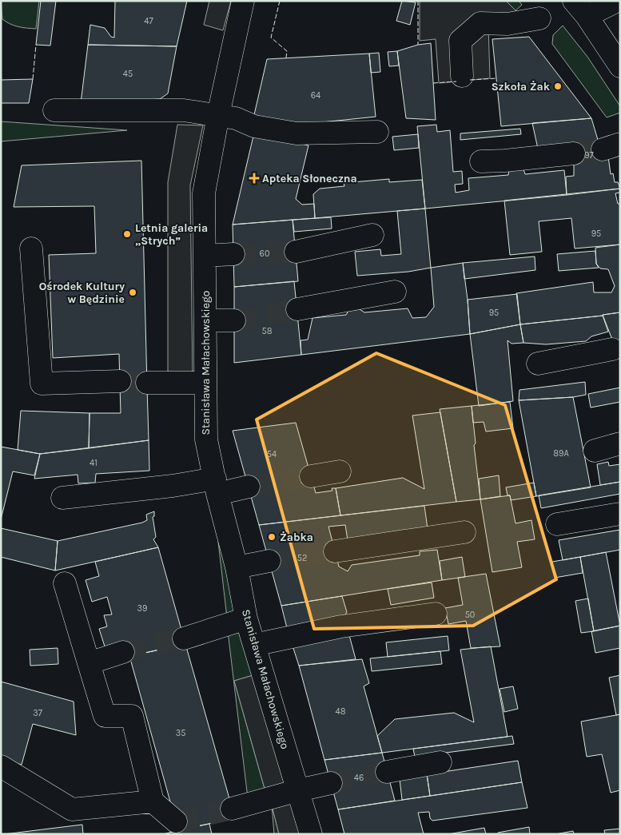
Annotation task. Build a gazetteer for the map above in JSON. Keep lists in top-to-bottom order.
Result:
{
  "streets": {
    "street": ["Stanisława Małachowskiego"]
  },
  "places": {
    "other": [
      "Szkoła Żak",
      "Letnia galeria „Strych”",
      "Ośrodek Kultury w Będzinie",
      "Żabka"
    ],
    "health": ["Apteka Słoneczna"]
  },
  "house_numbers": [
    "47",
    "45",
    "64",
    "97",
    "95",
    "60",
    "95",
    "58",
    "89A",
    "54",
    "41",
    "52",
    "39",
    "50",
    "48",
    "37",
    "35",
    "46"
  ]
}
